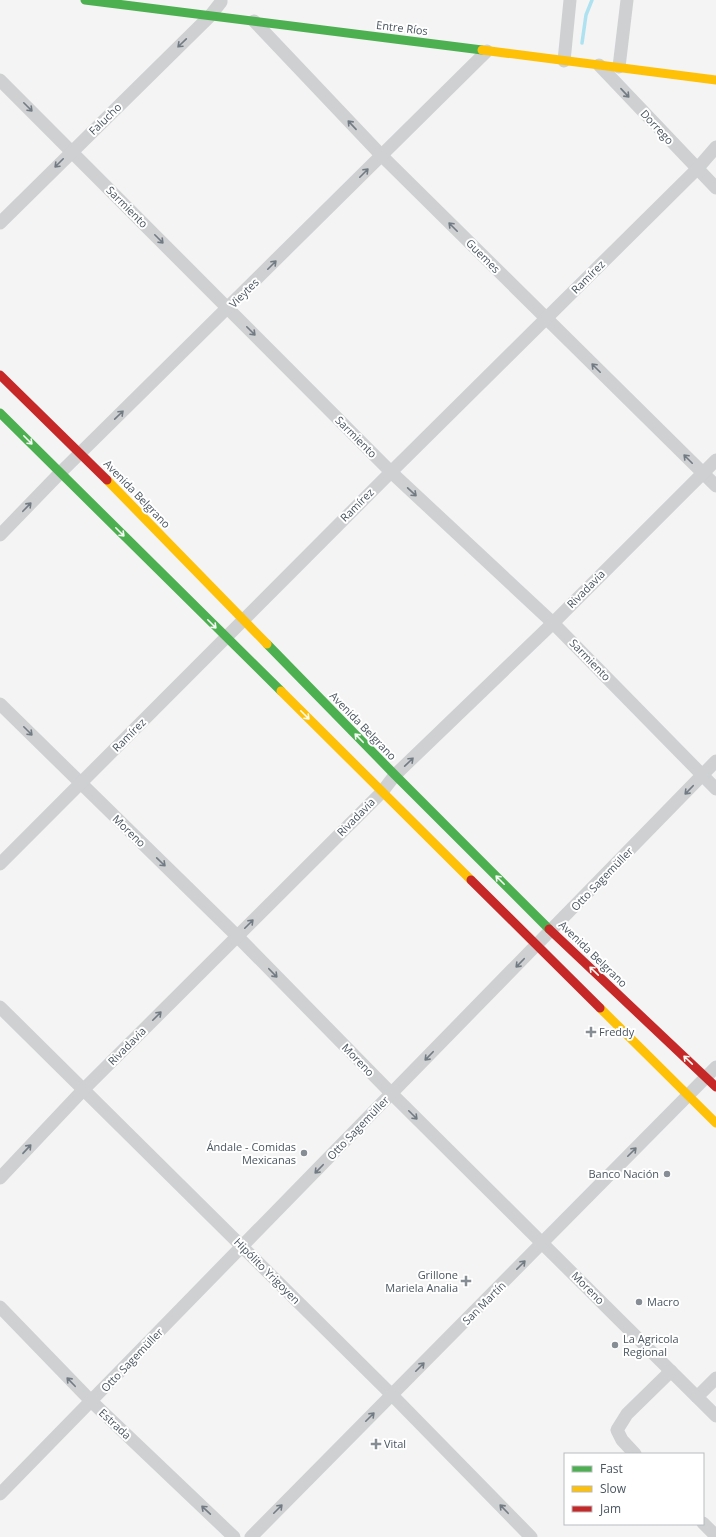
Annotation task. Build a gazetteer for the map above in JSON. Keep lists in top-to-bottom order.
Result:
{
  "streets": {
    "street": [
      "Entre Ríos",
      "Falucho",
      "Dorrego",
      "Sarmiento",
      "Guemes",
      "Ramírez",
      "Vieytes",
      "Avenida Belgrano",
      "Rivadavia",
      "Moreno",
      "Otto Sagemüller",
      "Hipólito Yrigoyen",
      "San Martín",
      "Estrada"
    ]
  },
  "crossings": [
    ["Entre Ríos", "Falucho"],
    ["Entre Ríos", "Dorrego"],
    ["Entre Ríos", "Guemes"],
    ["Entre Ríos", "Vieytes"],
    ["Falucho", "Sarmiento"],
    ["Dorrego", "Ramírez"],
    ["Sarmiento", "Ramírez"],
    ["Sarmiento", "Vieytes"],
    ["Sarmiento", "Rivadavia"],
    ["Sarmiento", "Otto Sagemüller"],
    ["Guemes", "Ramírez"],
    ["Guemes", "Vieytes"],
    ["Guemes", "Rivadavia"],
    ["Ramírez", "Avenida Belgrano"],
    ["Ramírez", "Moreno"],
    ["Vieytes", "Avenida Belgrano"],
    ["Avenida Belgrano", "Rivadavia"],
    ["Avenida Belgrano", "Otto Sagemüller"],
    ["Avenida Belgrano", "San Martín"],
    ["Rivadavia", "Moreno"],
    ["Rivadavia", "Hipólito Yrigoyen"],
    ["Moreno", "Otto Sagemüller"],
    ["Moreno", "San Martín"],
    ["Otto Sagemüller", "Hipólito Yrigoyen"],
    ["Otto Sagemüller", "Estrada"],
    ["Hipólito Yrigoyen", "San Martín"]
  ],
  "one_way": [
    "Falucho",
    "Dorrego",
    "Sarmiento",
    "Guemes",
    "Vieytes",
    "Rivadavia",
    "Moreno",
    "Otto Sagemüller",
    "San Martín",
    "Estrada"
  ],
  "places": {
    "health": ["Freddy", "Grillone Mariela Analia", "Vital"],
    "other": [
      "Ándale - Comidas Mexicanas",
      "Banco Nación",
      "Macro",
      "La Agricola Regional"
    ]
  },
  "legend": ["Fast", "Slow", "Jam"]
}
